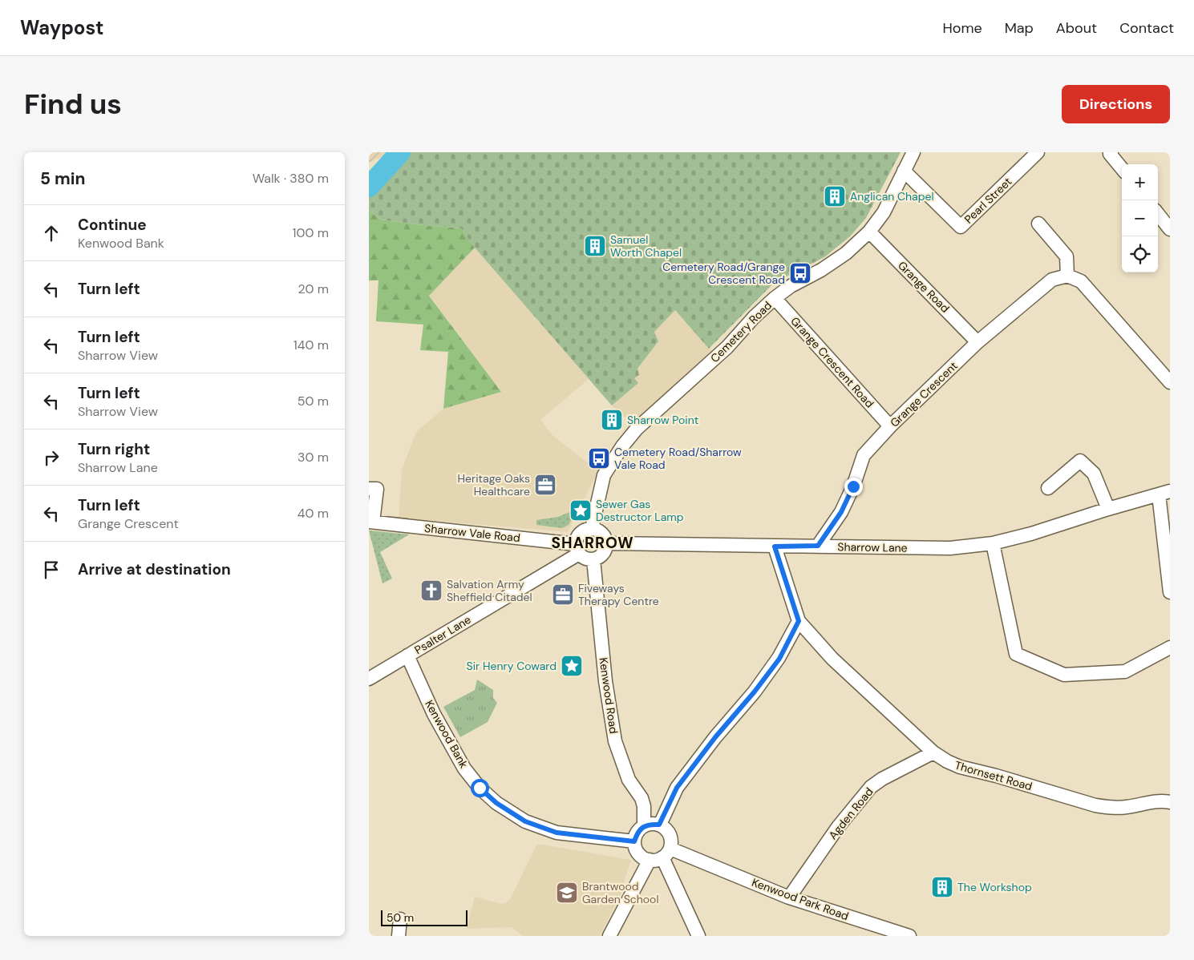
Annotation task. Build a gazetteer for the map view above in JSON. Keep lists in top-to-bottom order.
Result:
{
  "streets": {
    "street": [
      "Pearl Street",
      "Grange Road",
      "Cemetery Road",
      "Grange Crescent Road",
      "Grange Crescent",
      "Sharrow Vale Road",
      "Sharrow Lane",
      "Psalter Lane",
      "Kenwood Road",
      "Kenwood Bank",
      "Thornsett Road",
      "Agden Road",
      "Kenwood Park Road"
    ]
  },
  "crossings": [
    ["Pearl Street", "Cemetery Road"],
    ["Grange Road", "Cemetery Road"],
    ["Grange Road", "Grange Crescent"],
    ["Cemetery Road", "Grange Crescent Road"],
    ["Cemetery Road", "Sharrow Vale Road"],
    ["Cemetery Road", "Sharrow Lane"],
    ["Cemetery Road", "Psalter Lane"],
    ["Cemetery Road", "Kenwood Road"],
    ["Grange Crescent Road", "Grange Crescent"],
    ["Grange Crescent", "Sharrow Lane"],
    ["Sharrow Vale Road", "Sharrow Lane"],
    ["Sharrow Vale Road", "Psalter Lane"],
    ["Sharrow Vale Road", "Kenwood Road"],
    ["Sharrow Lane", "Psalter Lane"],
    ["Sharrow Lane", "Kenwood Road"],
    ["Psalter Lane", "Kenwood Road"],
    ["Psalter Lane", "Kenwood Bank"],
    ["Kenwood Road", "Kenwood Bank"],
    ["Kenwood Road", "Kenwood Park Road"],
    ["Kenwood Bank", "Kenwood Park Road"],
    ["Thornsett Road", "Agden Road"],
    ["Agden Road", "Kenwood Park Road"]
  ],
  "districts": ["SHARROW"],
  "places": {
    "building": [
      "Anglican Chapel",
      "Samuel Worth Chapel",
      "Sharrow Point",
      "The Workshop"
    ],
    "bus stop": ["Cemetery Road/Grange Crescent Road", "Cemetery Road/Sharrow Vale Road"],
    "office": ["Heritage Oaks Healthcare", "Fiveways Therapy Centre"],
    "place": ["Sewer Gas Destructor Lamp", "Sir Henry Coward"],
    "church": ["Salvation Army Sheffield Citadel"],
    "school or university": ["Brantwood Garden School"]
  },
  "scale_bar": "50 m",
  "page": {
    "header": "Waypost",
    "nav": [
      "Home",
      "Map",
      "About",
      "Contact"
    ],
    "buttons": "Directions",
    "title": "Find us",
    "heading": ["5 min", "Walk · 380 m"],
    "map_buttons": ["+", "−"],
    "list": [
      ["Continue", "Kenwood Bank", "100 m"],
      ["Turn left", "20 m"],
      ["Turn left", "Sharrow View", "140 m"],
      ["Turn left", "Sharrow View", "50 m"],
      ["Turn right", "Sharrow Lane", "30 m"],
      ["Turn left", "Grange Crescent", "40 m"],
      "Arrive at destination"
    ],
    "scale": "50 m"
  }
}
